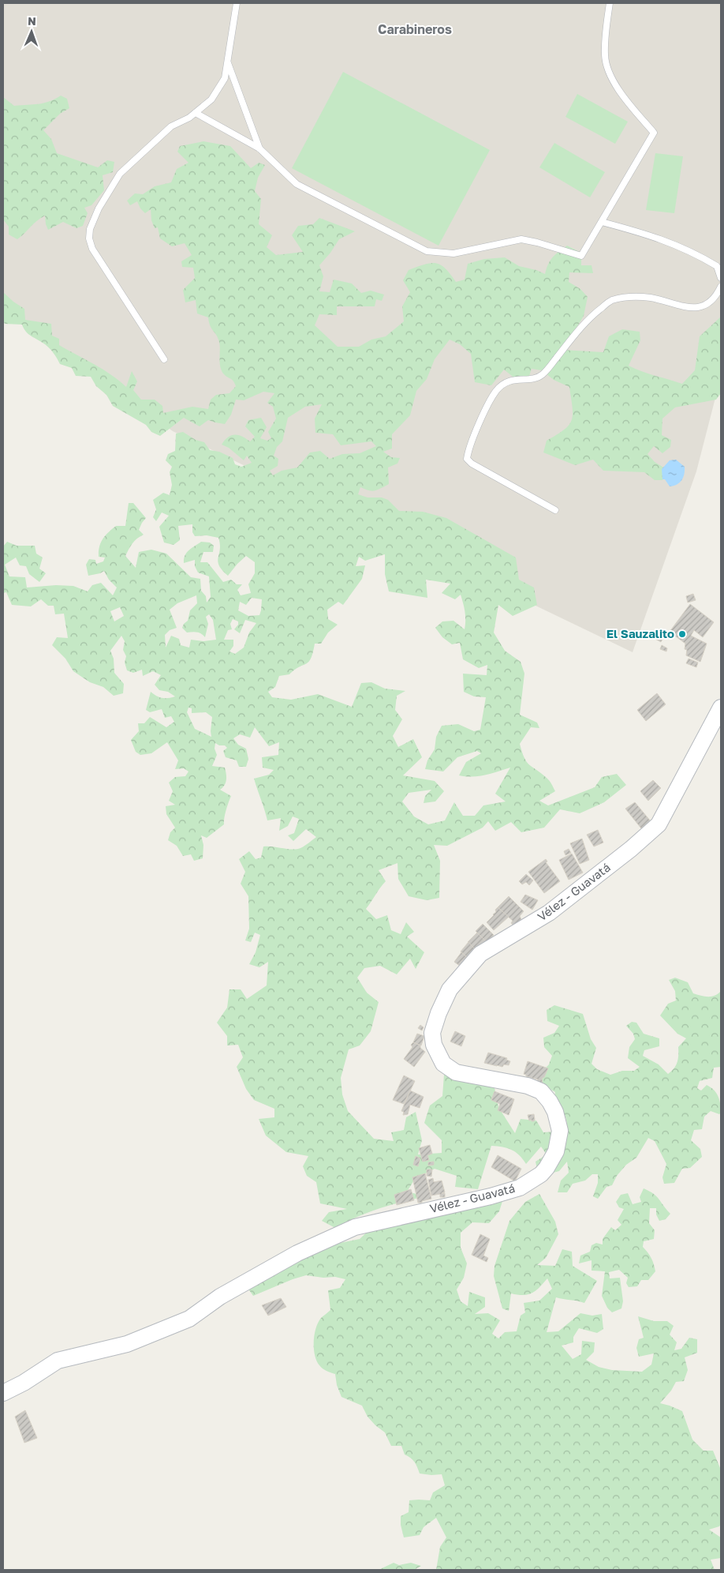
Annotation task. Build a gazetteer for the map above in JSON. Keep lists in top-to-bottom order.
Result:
{
  "streets": {
    "street": ["Vélez - Guavatá"]
  },
  "districts": ["Carabineros"],
  "places": ["El Sauzalito"],
  "north": "top"
}
